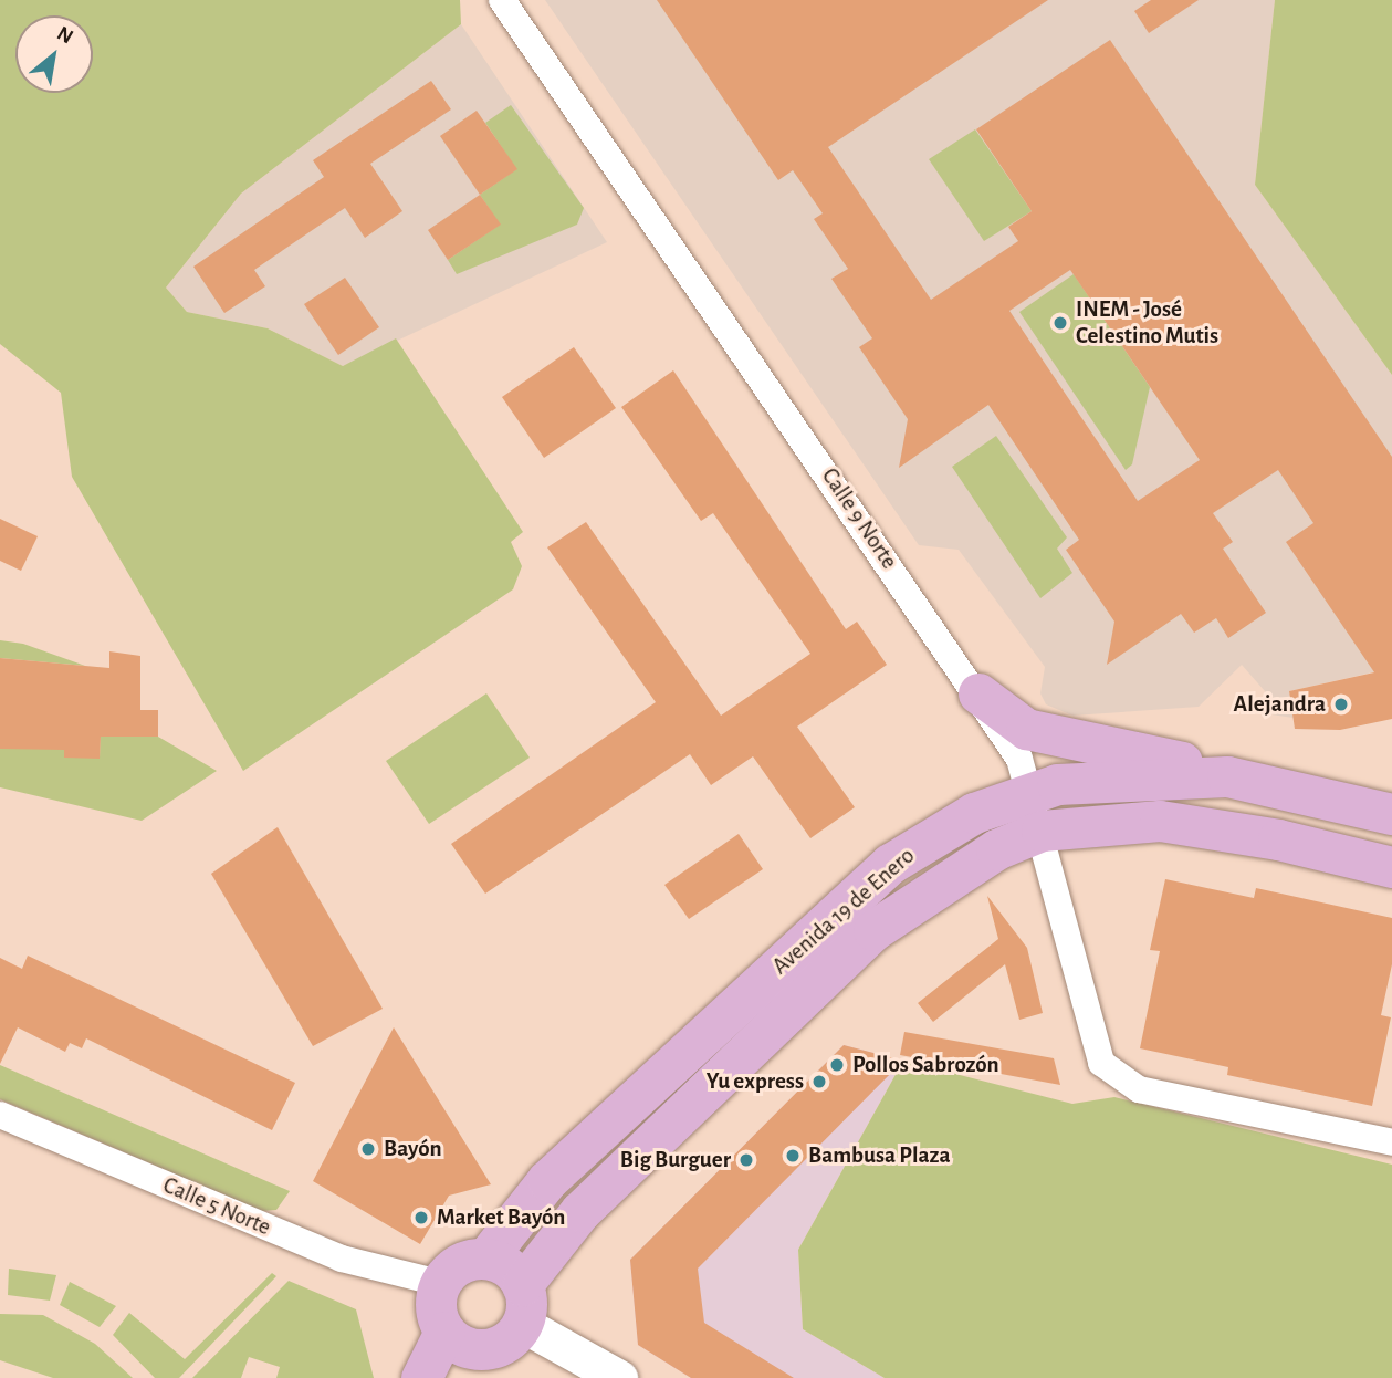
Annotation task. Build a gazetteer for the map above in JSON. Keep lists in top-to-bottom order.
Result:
{
  "streets": {
    "main road": ["Avenida 19 de Enero"],
    "street": ["Calle 9 Norte", "Calle 5 Norte"]
  },
  "crossings": [
    ["Calle 9 Norte", "Avenida 19 de Enero"],
    ["Avenida 19 de Enero", "Calle 5 Norte"]
  ],
  "places": [
    "INEM - José Celestino Mutis",
    "Alejandra",
    "Pollos Sabrozón",
    "Yu express",
    "Bayón",
    "Bambusa Plaza",
    "Big Burguer",
    "Market Bayón"
  ],
  "north": "top right"
}
